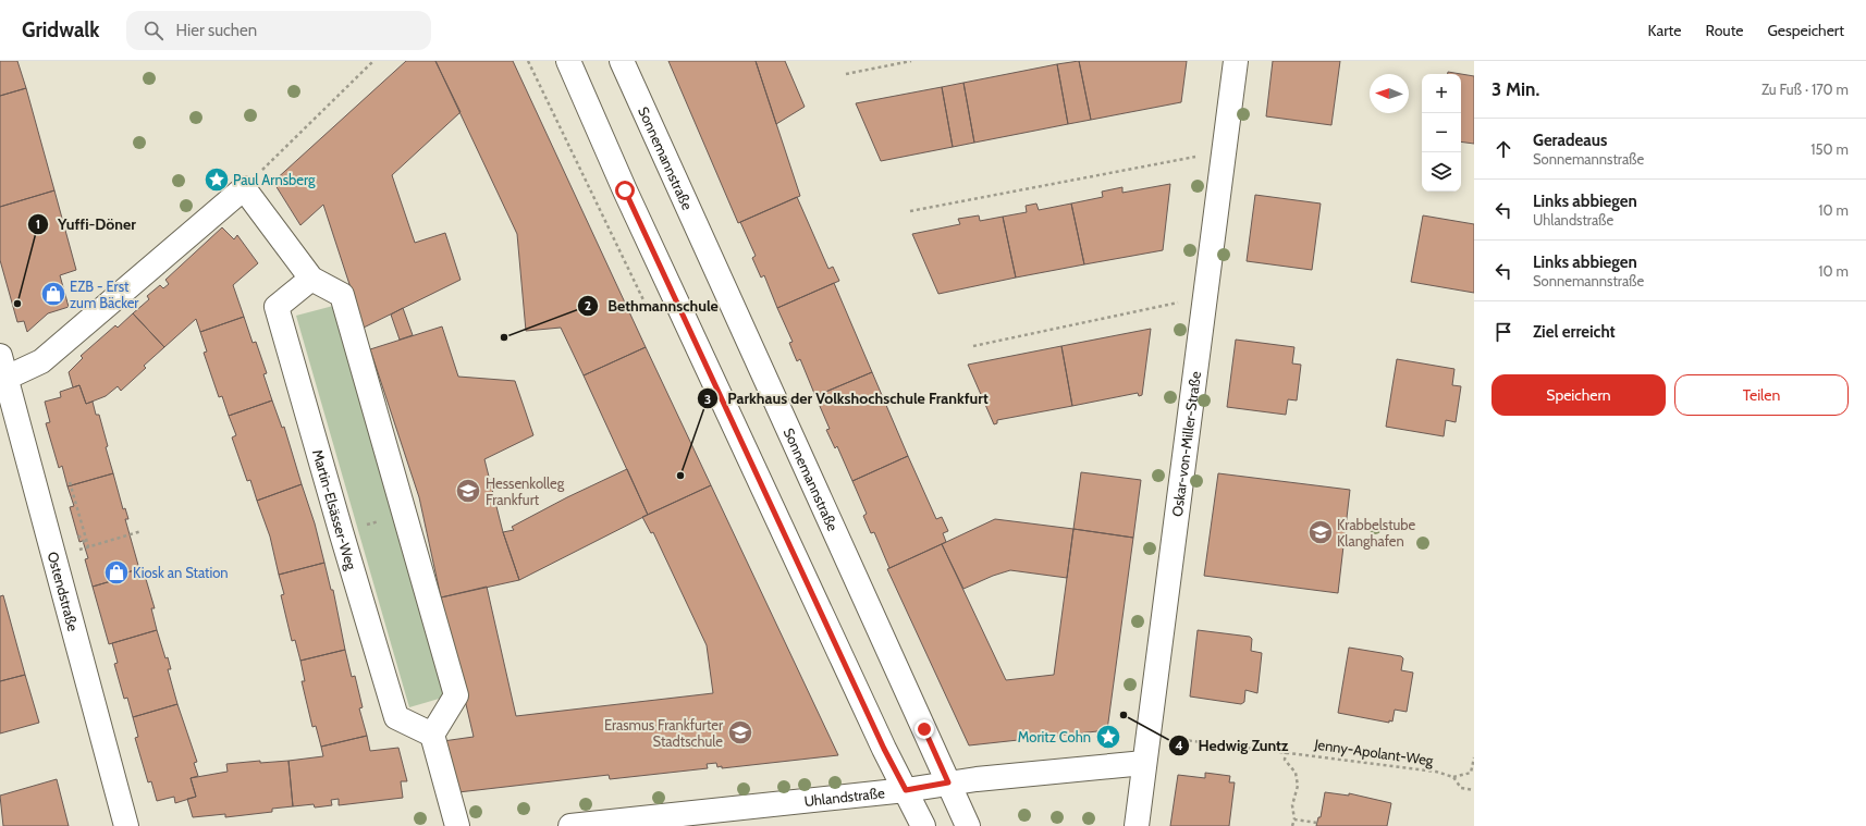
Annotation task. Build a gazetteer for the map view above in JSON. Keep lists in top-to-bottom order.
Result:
{
  "streets": {
    "street": [
      "Sonnemannstraße",
      "Oskar-von-Miller-Straße",
      "Martin-Elsässer-Weg",
      "Ostendstraße",
      "Uhlandstraße"
    ],
    "path": ["Jenny-Apolant-Weg"]
  },
  "crossings": [
    ["Sonnemannstraße", "Uhlandstraße"],
    ["Oskar-von-Miller-Straße", "Jenny-Apolant-Weg"],
    ["Oskar-von-Miller-Straße", "Uhlandstraße"]
  ],
  "places": {
    "place": ["Paul Arnsberg", "Moritz Cohn"],
    "shop": ["EZB - Erst zum Bäcker", "Kiosk an Station"],
    "other": [
      "Yuffi-Döner",
      "Bethmannschule",
      "Parkhaus der Volkshochschule Frankfurt",
      "Hedwig Zuntz"
    ],
    "school or university": ["Hessenkolleg Frankfurt", "Krabbelstube Klanghafen", "Erasmus Frankfurter Stadtschule"]
  },
  "north": "left",
  "page": {
    "header": "Gridwalk",
    "search": "Hier suchen",
    "nav": ["Karte", "Route", "Gespeichert"],
    "heading": ["3 Min.", "Zu Fuß · 170 m"],
    "map_buttons": ["+", "−"],
    "list": [
      ["Geradeaus", "Sonnemannstraße", "150 m"],
      ["Links abbiegen", "Uhlandstraße", "10 m"],
      ["Links abbiegen", "Sonnemannstraße", "10 m"],
      "Ziel erreicht"
    ],
    "buttons": ["Speichern", "Teilen"]
  }
}
